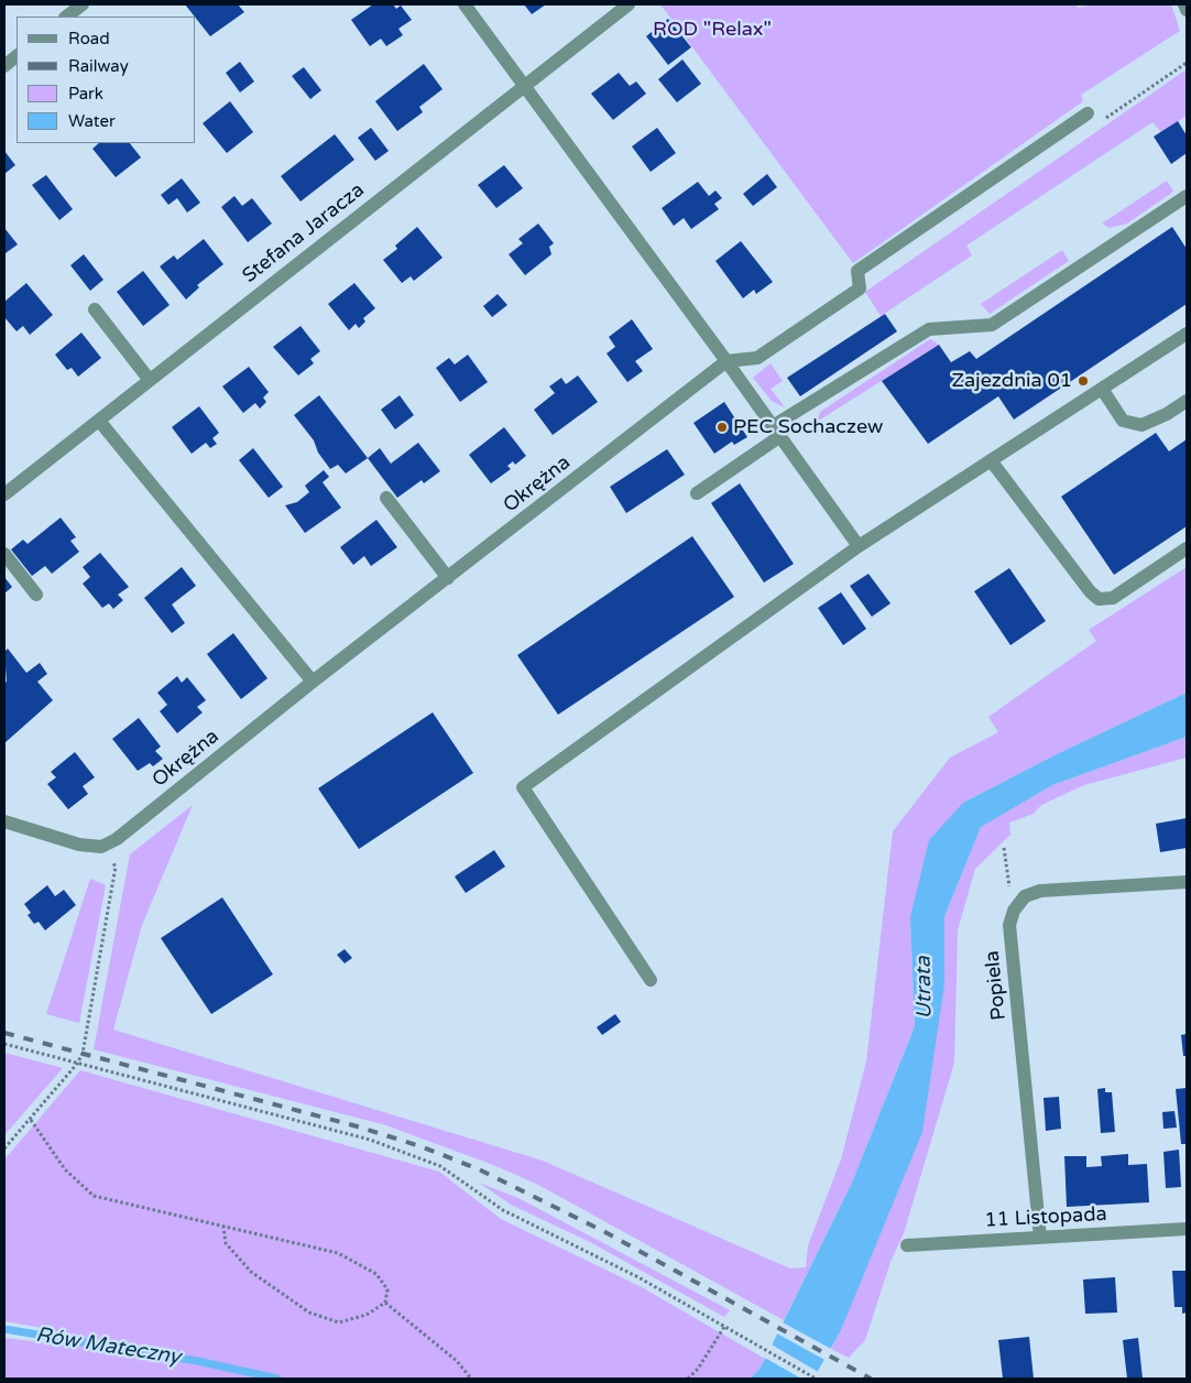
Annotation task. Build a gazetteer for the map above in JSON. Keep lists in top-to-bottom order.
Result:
{
  "streets": {
    "street": [
      "Stefana Jaracza",
      "Okrężna",
      "Popiela",
      "11 Listopada"
    ]
  },
  "crossings": [
    ["Popiela", "11 Listopada"]
  ],
  "water": ["Utrata", "Rów Mateczny"],
  "parks": ["ROD \"Relax\""],
  "places": ["Zajezdnia 01", "PEC Sochaczew"],
  "legend": [
    "Road",
    "Railway",
    "Park",
    "Water"
  ]
}
